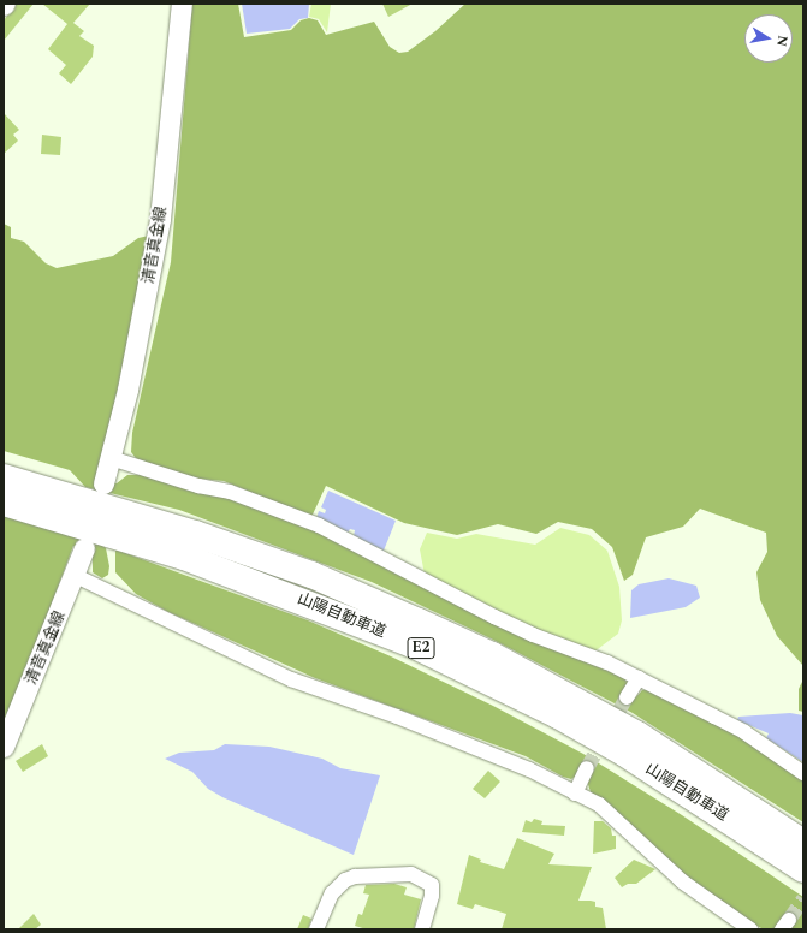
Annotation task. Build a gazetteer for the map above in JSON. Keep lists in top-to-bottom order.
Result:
{
  "streets": {
    "highway": ["山陽自動車道", "E2"],
    "main road": ["清音真金線"]
  },
  "north": "right"
}
